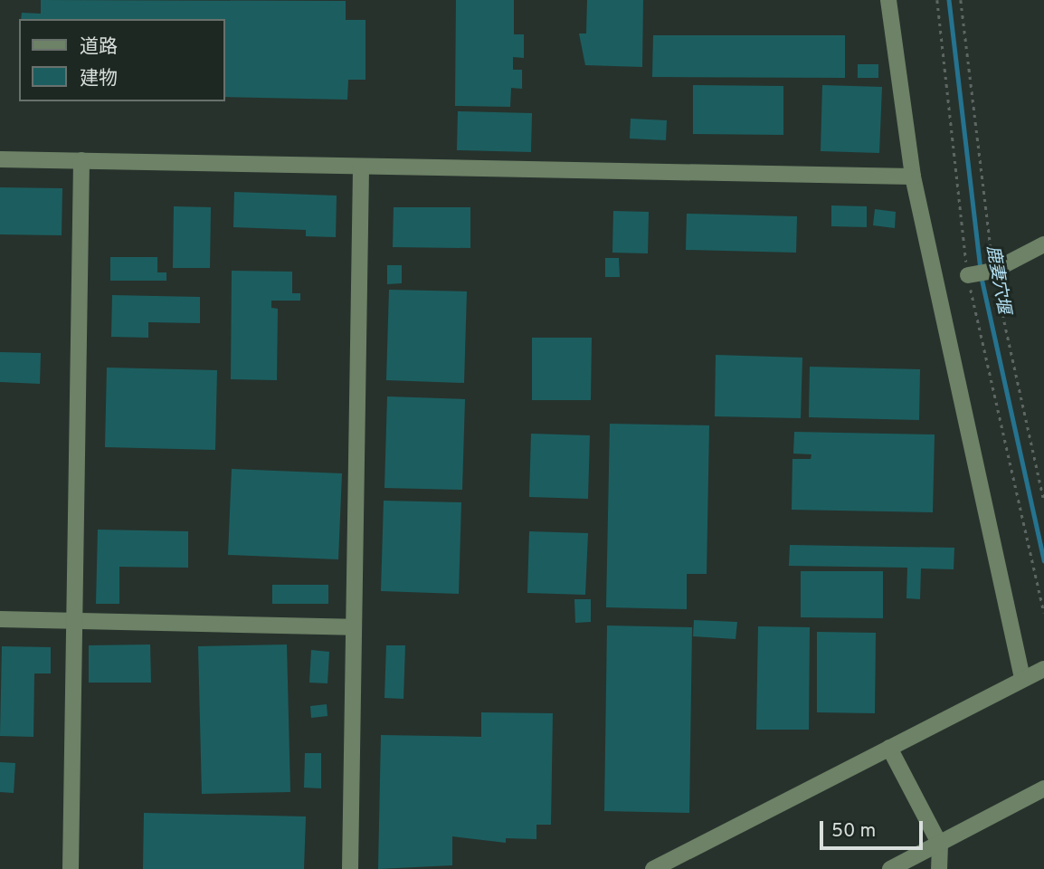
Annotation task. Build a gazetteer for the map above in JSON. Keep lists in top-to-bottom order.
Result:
{
  "water": ["鹿妻穴堰"],
  "legend": ["道路", "建物"],
  "scale_bar": "50 m"
}
